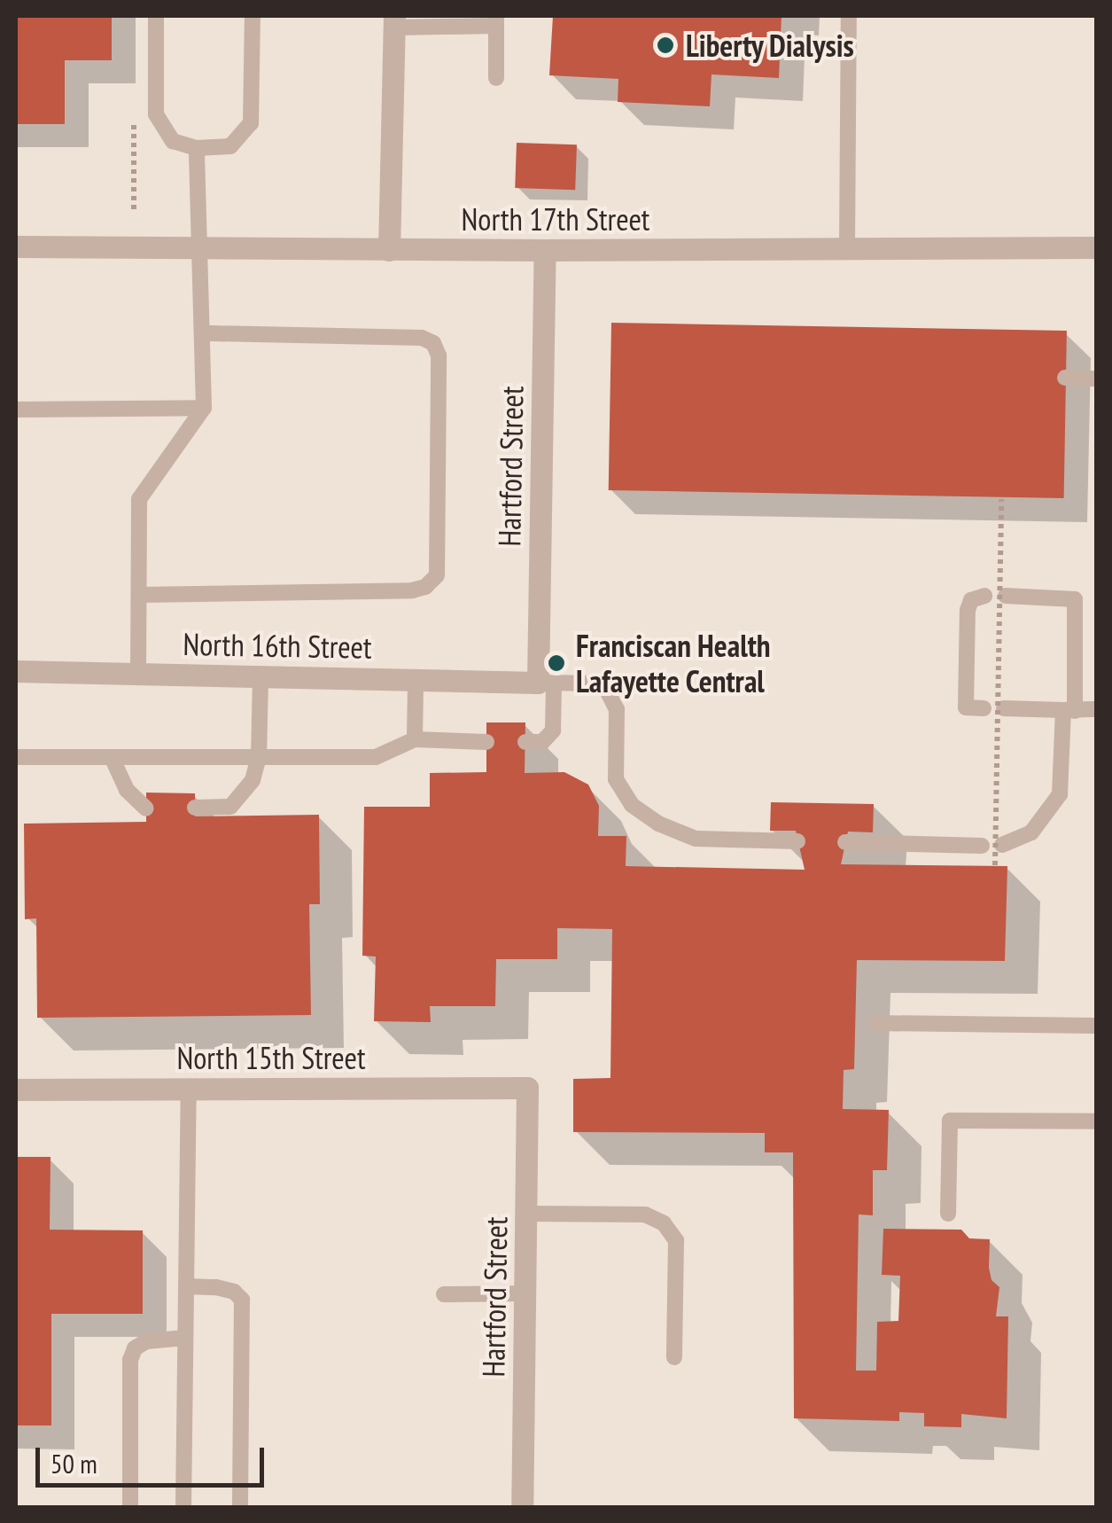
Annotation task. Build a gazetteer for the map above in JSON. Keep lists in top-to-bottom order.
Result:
{
  "streets": {
    "street": [
      "North 17th Street",
      "Hartford Street",
      "North 16th Street",
      "North 15th Street"
    ]
  },
  "crossings": [
    ["North 17th Street", "Hartford Street"],
    ["Hartford Street", "North 16th Street"],
    ["Hartford Street", "North 15th Street"]
  ],
  "places": ["Liberty Dialysis", "Franciscan Health Lafayette Central"],
  "scale_bar": "50 m"
}
